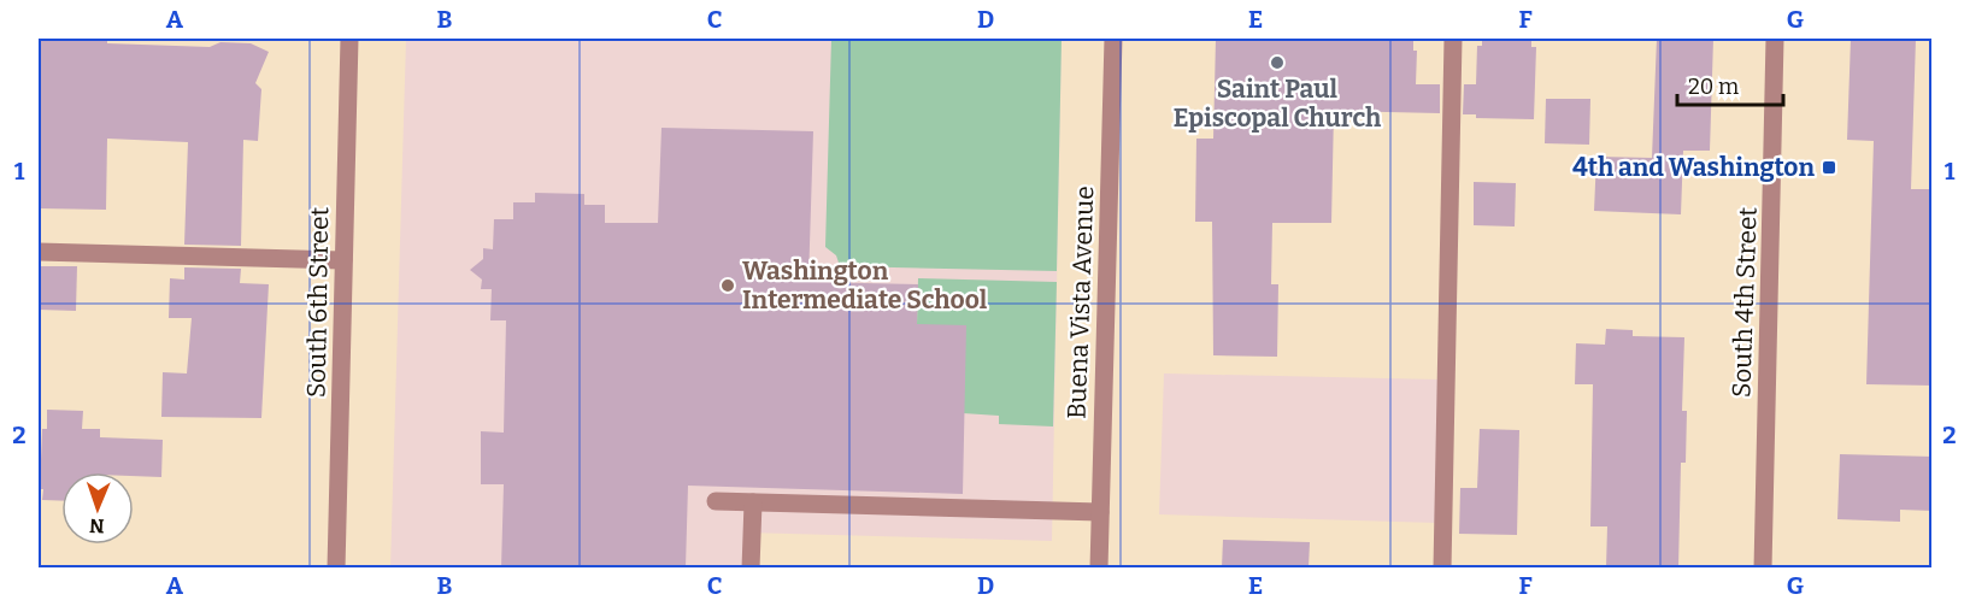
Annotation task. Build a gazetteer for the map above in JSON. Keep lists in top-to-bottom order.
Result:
{
  "streets": {
    "street": ["South 6th Street", "Buena Vista Avenue", "South 4th Street"]
  },
  "places": {
    "other": ["Saint Paul Episcopal Church", "Washington Intermediate School"],
    "transit": ["4th and Washington"]
  },
  "scale_bar": "20 m",
  "north": "bottom",
  "grid": {
    "columns": [
      "A",
      "B",
      "C",
      "D",
      "E",
      "F",
      "G"
    ],
    "rows": ["1", "2"]
  }
}
